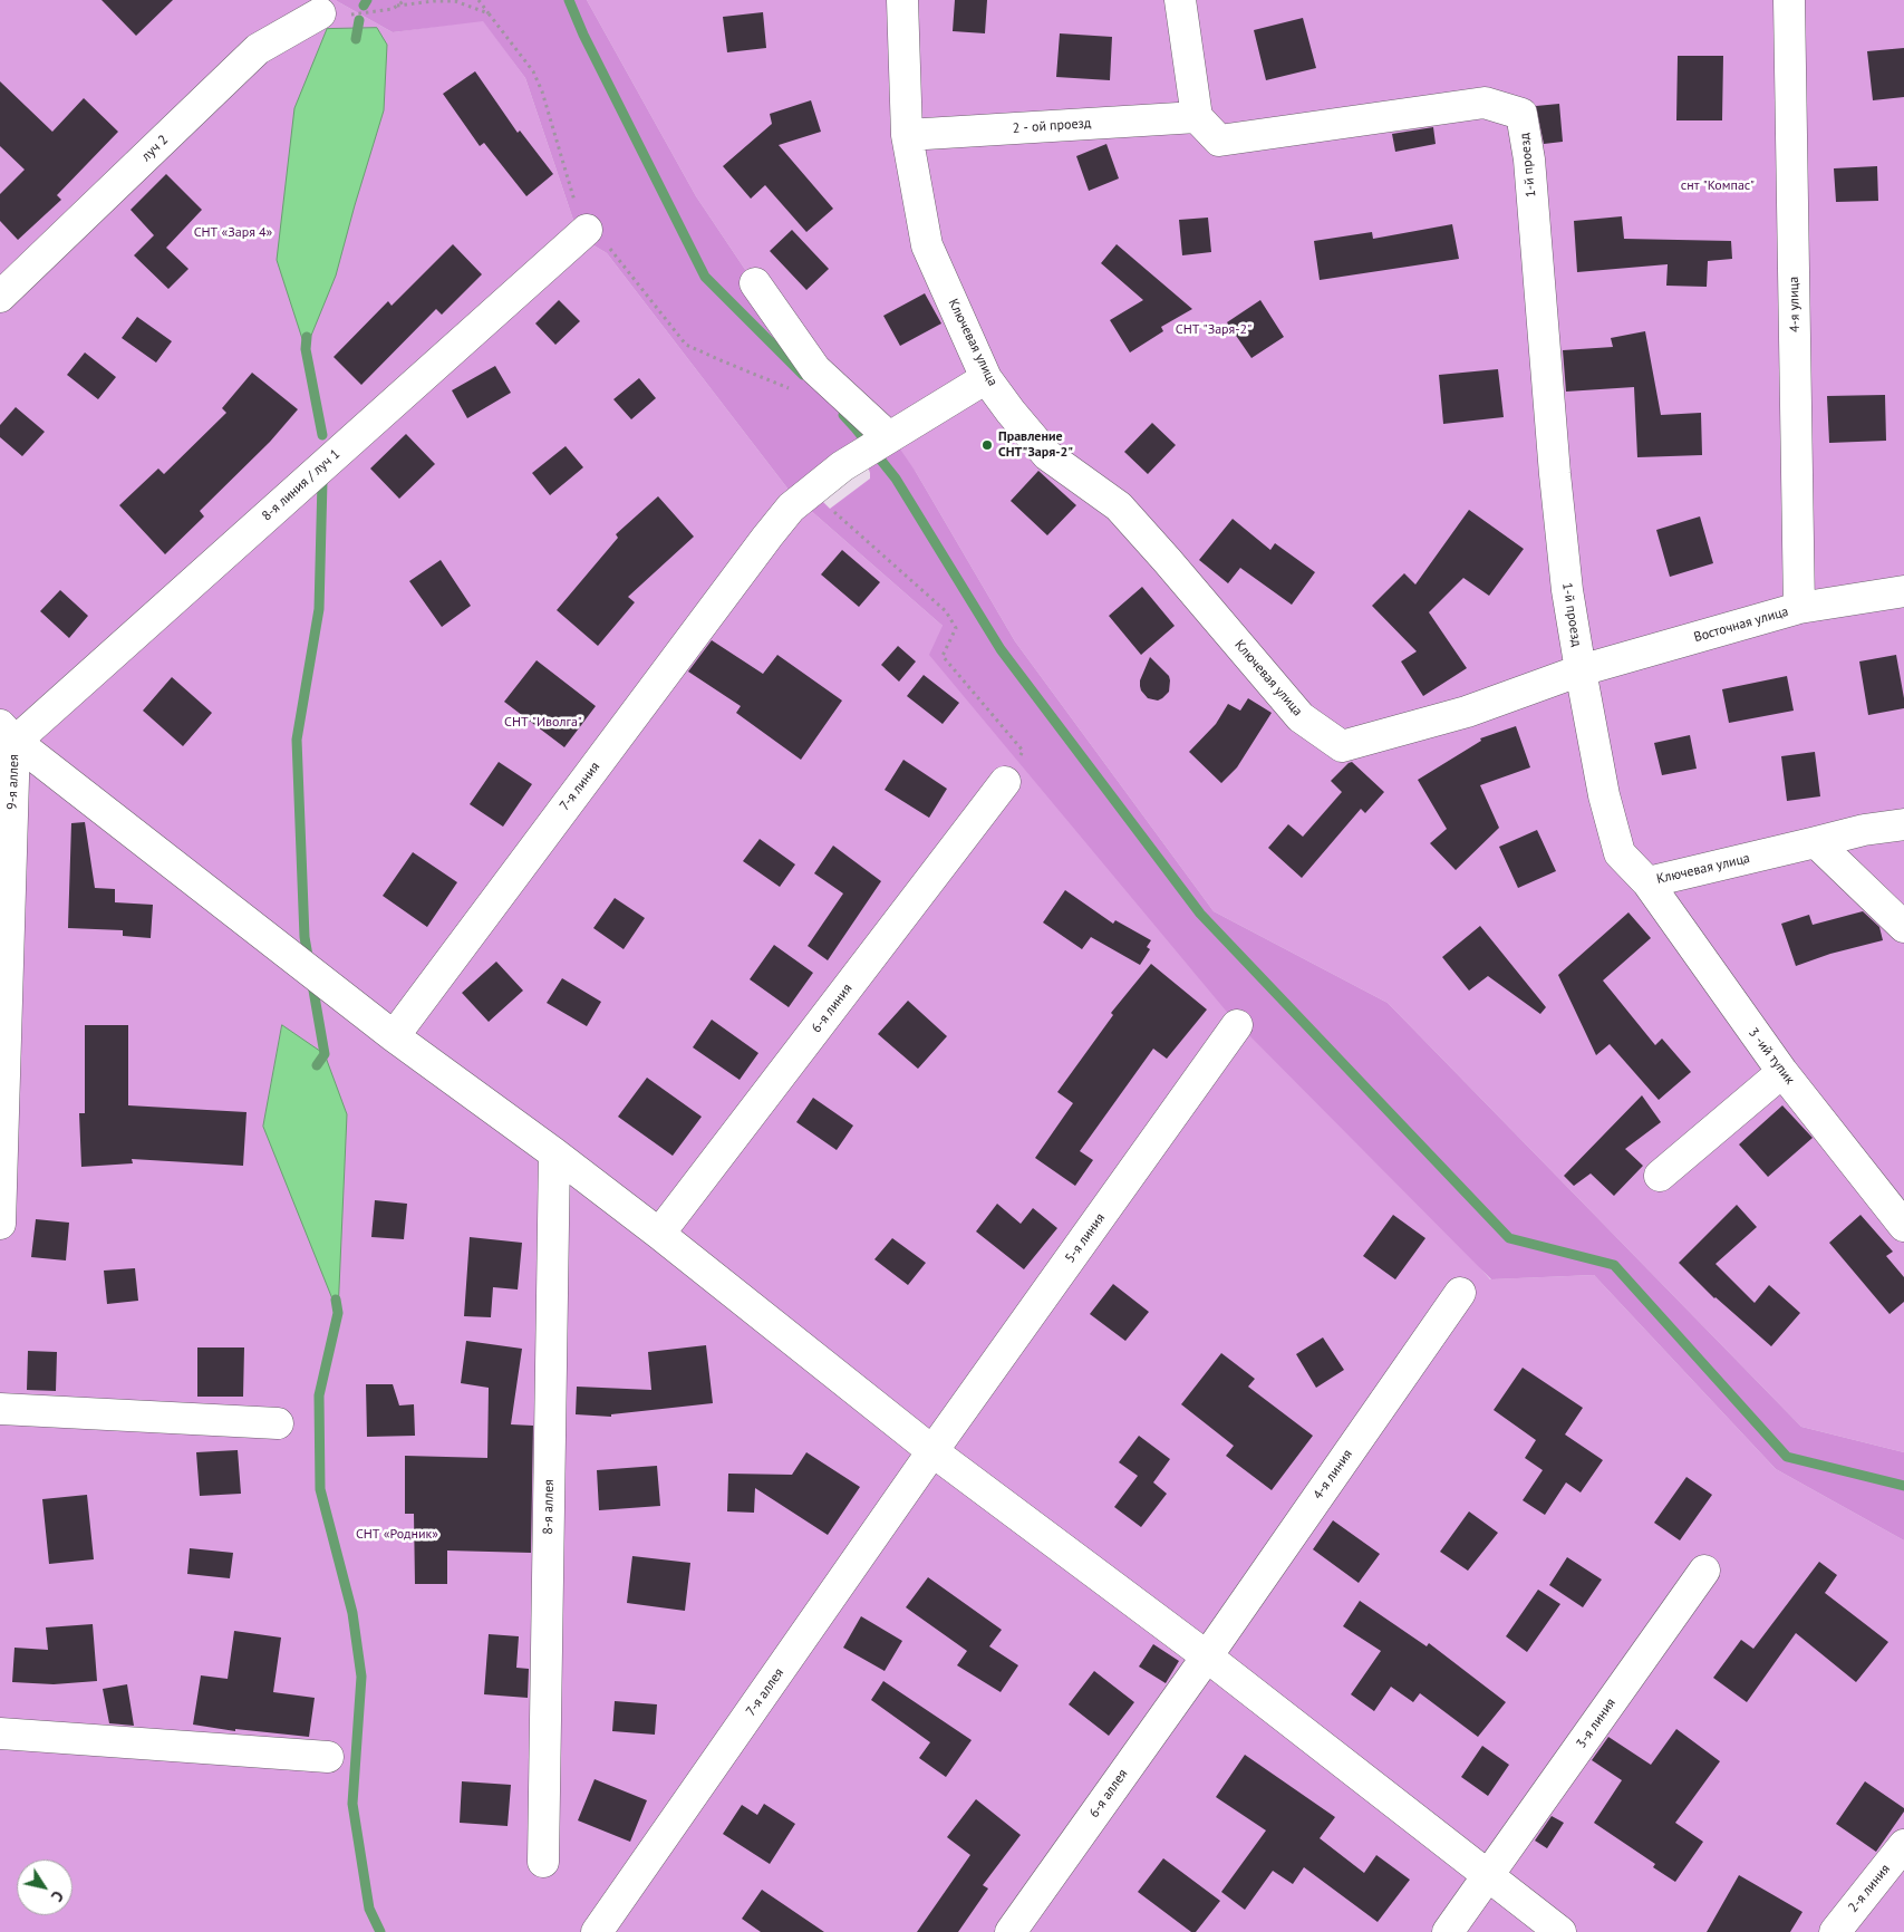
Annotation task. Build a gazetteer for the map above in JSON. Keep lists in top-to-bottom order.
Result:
{
  "streets": {
    "street": [
      "2 - ой проезд",
      "луч 2",
      "1-й проезд",
      "4-я улица",
      "Ключевая улица",
      "8-я линия / луч 1",
      "Восточная улица",
      "9-я аллея",
      "7-я линия",
      "6-я линия",
      "3 -ий тупик",
      "5-я линия",
      "4-я линия",
      "8-я аллея",
      "7-я аллея",
      "3-я линия",
      "6-я аллея",
      "2-я линия"
    ]
  },
  "crossings": [
    ["2 - ой проезд", "1-й проезд"],
    ["2 - ой проезд", "Ключевая улица"],
    ["1-й проезд", "Ключевая улица"],
    ["1-й проезд", "Восточная улица"],
    ["4-я улица", "Восточная улица"],
    ["Ключевая улица", "Восточная улица"],
    ["Ключевая улица", "7-я линия"],
    ["Ключевая улица", "3 -ий тупик"],
    ["8-я линия / луч 1", "9-я аллея"],
    ["5-я линия", "7-я аллея"],
    ["4-я линия", "6-я аллея"]
  ],
  "parks": [
    "снт \"Компас\"",
    "СНТ «Заря 4»",
    "СНТ \"Заря-2\"",
    "СНТ \"Иволга\"",
    "СНТ «Родник»"
  ],
  "places": ["Правление СНТ\"Заря-2\""],
  "north": "bottom right"
}
